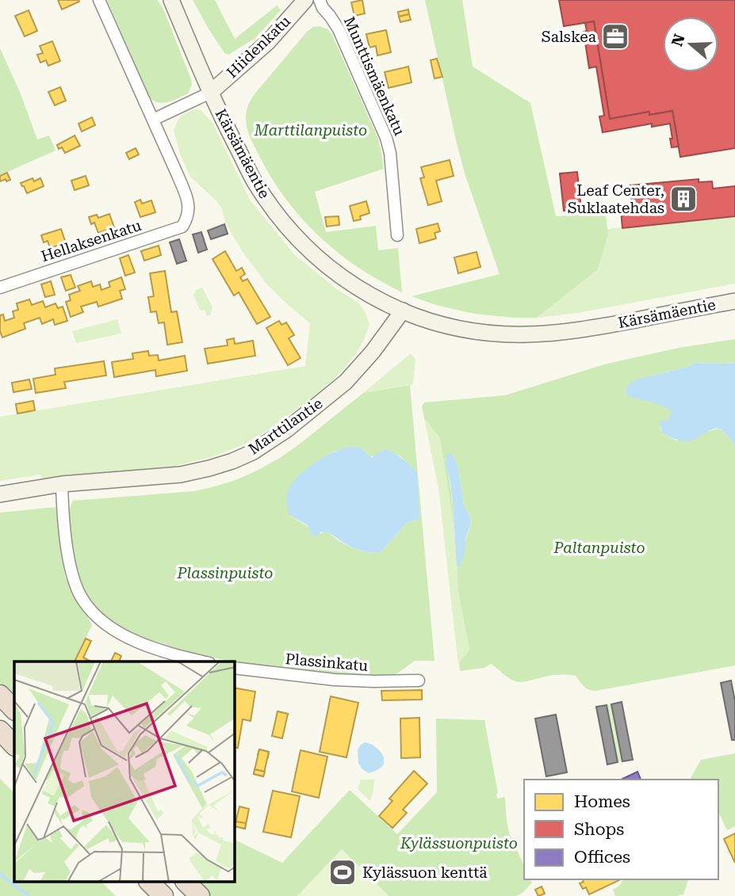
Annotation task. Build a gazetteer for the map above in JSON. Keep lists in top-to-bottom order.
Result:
{
  "streets": {
    "street": [
      "Hiidenkatu",
      "Munttismäenkatu",
      "Kärsämäentie",
      "Hellaksenkatu",
      "Marttilantie",
      "Plassinkatu"
    ]
  },
  "crossings": [
    ["Hiidenkatu", "Kärsämäentie"],
    ["Kärsämäentie", "Marttilantie"]
  ],
  "parks": [
    "Marttilanpuisto",
    "Paltanpuisto",
    "Plassinpuisto",
    "Kylässuonpuisto"
  ],
  "places": {
    "office": ["Salskea"],
    "building": ["Leaf Center, Suklaatehdas"],
    "sports": ["Kylässuon kenttä"]
  },
  "legend": ["Homes", "Shops", "Offices"],
  "north": "left"
}
